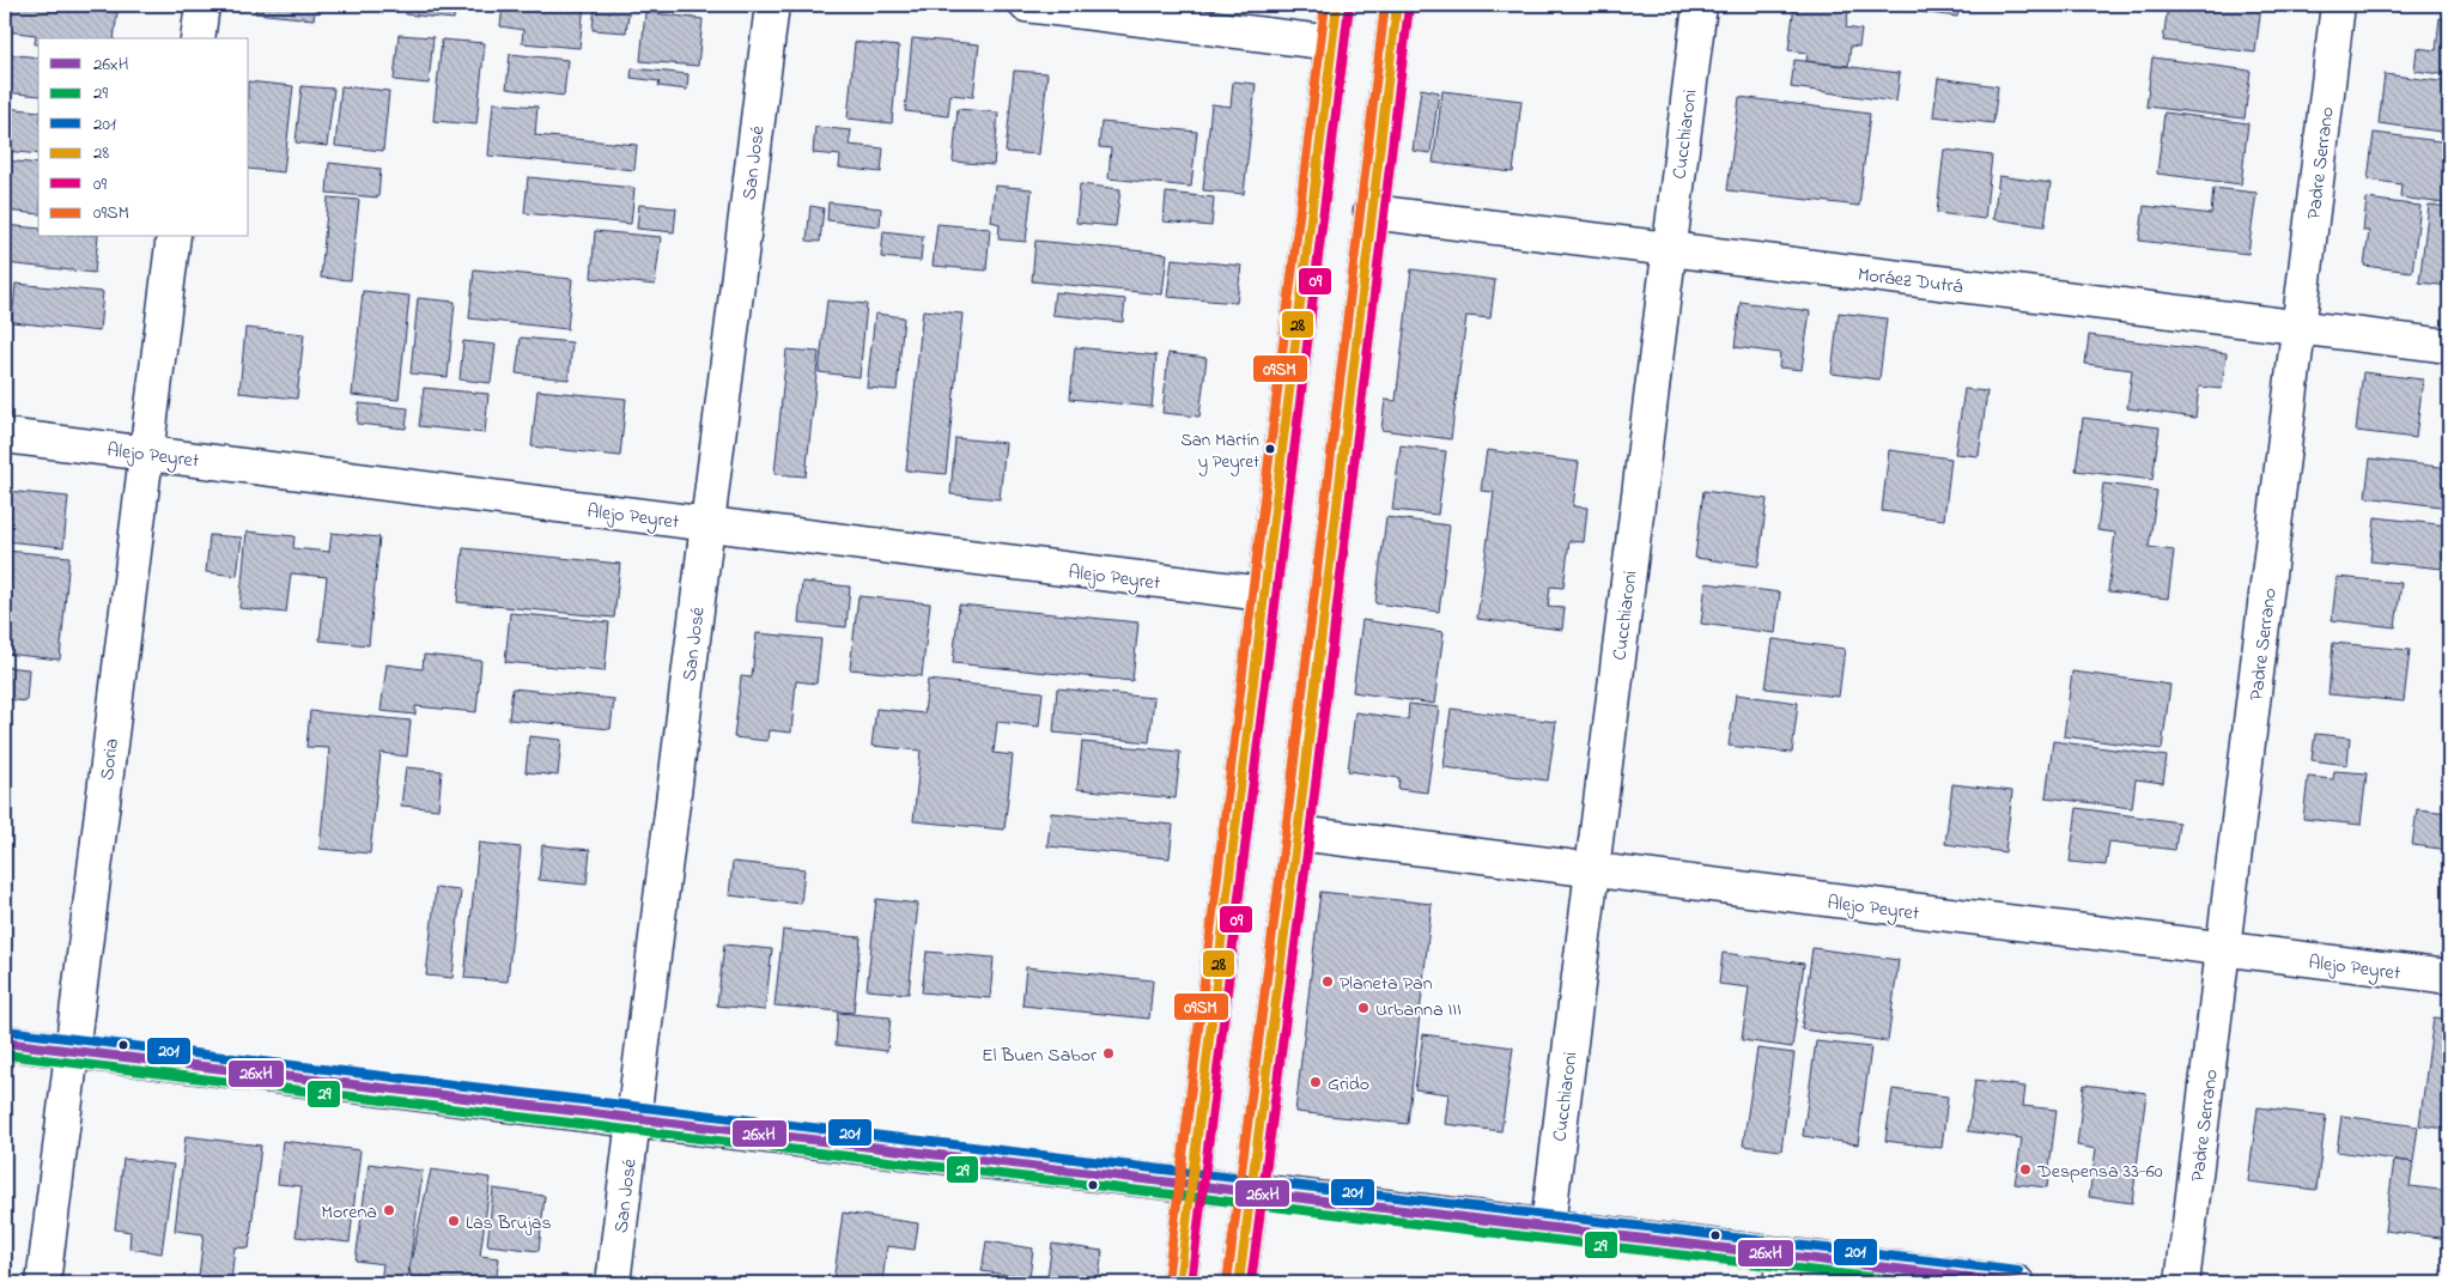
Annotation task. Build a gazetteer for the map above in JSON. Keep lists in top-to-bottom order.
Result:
{
  "streets": {
    "street": [
      "Cucchiaroni",
      "San José",
      "Padre Serrano",
      "Moráez Dutrá",
      "Alejo Peyret",
      "Soria"
    ]
  },
  "crossings": [
    ["Cucchiaroni", "Moráez Dutrá"],
    ["Cucchiaroni", "Alejo Peyret"],
    ["San José", "Alejo Peyret"],
    ["Padre Serrano", "Moráez Dutrá"],
    ["Padre Serrano", "Alejo Peyret"],
    ["Alejo Peyret", "Soria"]
  ],
  "places": [
    "San Martín y Peyret",
    "Planeta Pan",
    "Urbanna III",
    "El Buen Sabor",
    "Grido",
    "Despensa 33-60",
    "Morena",
    "Las Brujas"
  ],
  "lines": [
    "transit line 28",
    "transit line 09SM",
    "transit line 09",
    "transit line 201",
    "transit line 26xH",
    "transit line 29"
  ],
  "legend": [
    "26xH",
    "29",
    "201",
    "28",
    "09",
    "09SM"
  ]
}
